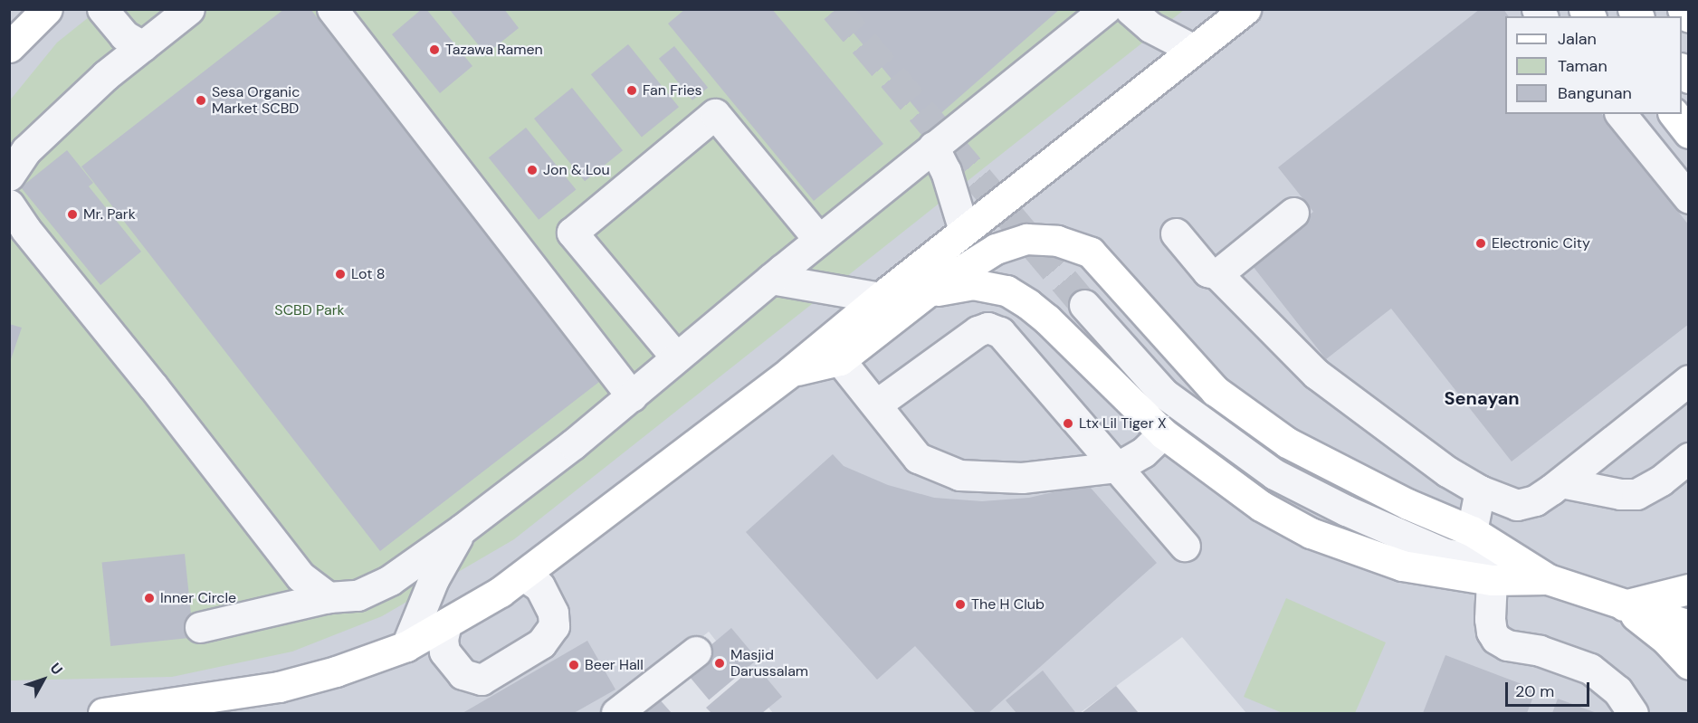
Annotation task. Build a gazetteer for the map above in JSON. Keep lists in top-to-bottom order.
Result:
{
  "districts": ["Senayan"],
  "parks": ["SCBD Park"],
  "places": [
    "Tazawa Ramen",
    "Fan Fries",
    "Sesa Organic Market SCBD",
    "Jon & Lou",
    "Mr. Park",
    "Electronic City",
    "Lot 8",
    "Ltx Lil Tiger X",
    "Inner Circle",
    "The H Club",
    "Masjid Darussalam",
    "Beer Hall"
  ],
  "legend": ["Jalan", "Taman", "Bangunan"],
  "scale_bar": "20 m",
  "north": "top right"
}
